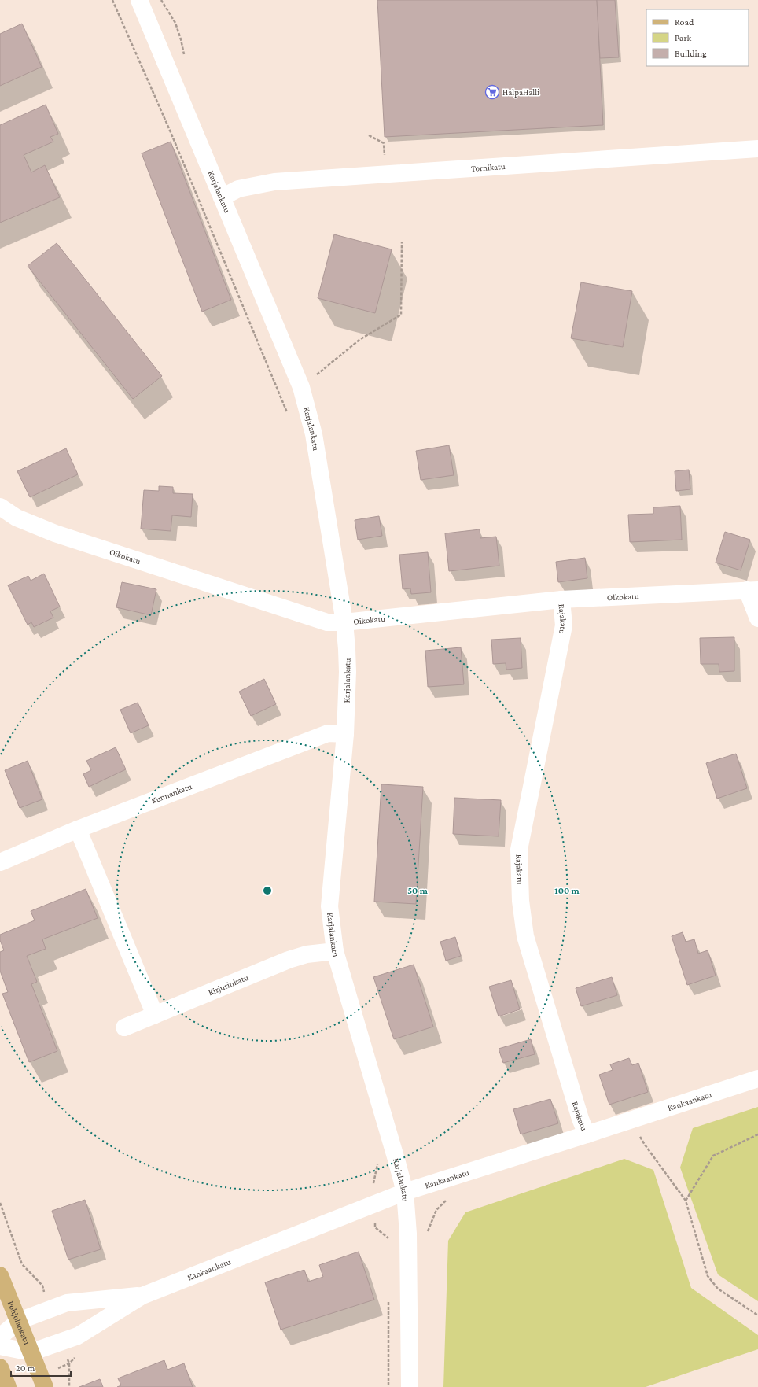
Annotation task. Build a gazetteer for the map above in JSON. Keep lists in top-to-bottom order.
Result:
{
  "streets": {
    "main road": ["Pohjolankatu"],
    "street": [
      "Tornikatu",
      "Karjalankatu",
      "Oikokatu",
      "Rajakatu",
      "Kunnankatu",
      "Kirjurinkatu",
      "Kankaankatu"
    ]
  },
  "crossings": [
    ["Tornikatu", "Karjalankatu"],
    ["Karjalankatu", "Oikokatu"],
    ["Karjalankatu", "Kunnankatu"],
    ["Karjalankatu", "Kirjurinkatu"],
    ["Karjalankatu", "Kankaankatu"],
    ["Oikokatu", "Rajakatu"],
    ["Rajakatu", "Kankaankatu"],
    ["Kankaankatu", "Pohjolankatu"]
  ],
  "places": {
    "supermarket": ["HalpaHalli"]
  },
  "legend": ["Road", "Park", "Building"],
  "scale_bar": "20 m",
  "rings": ["50 m", "100 m"]
}
